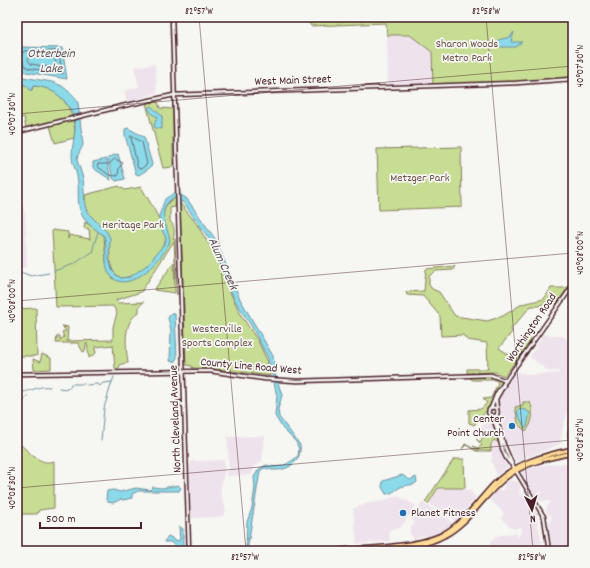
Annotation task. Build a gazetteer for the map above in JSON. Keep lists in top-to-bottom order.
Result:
{
  "streets": {
    "main road": [
      "West Main Street",
      "Worthington Road",
      "County Line Road West",
      "North Cleveland Avenue"
    ]
  },
  "crossings": [
    ["West Main Street", "North Cleveland Avenue"],
    ["Worthington Road", "County Line Road West"],
    ["County Line Road West", "North Cleveland Avenue"]
  ],
  "water": ["Otterbein Lake", "Alum Creek"],
  "parks": [
    "Sharon Woods Metro Park",
    "Metzger Park",
    "Heritage Park",
    "Westerville Sports Complex"
  ],
  "places": ["Center Point Church", "Planet Fitness"],
  "scale_bar": "500 m",
  "north": "bottom",
  "coordinates": [
    "82°57'W",
    "82°58'W",
    "40°07'30\"N",
    "40°08'00\"N",
    "40°08'30\"N"
  ]
}
